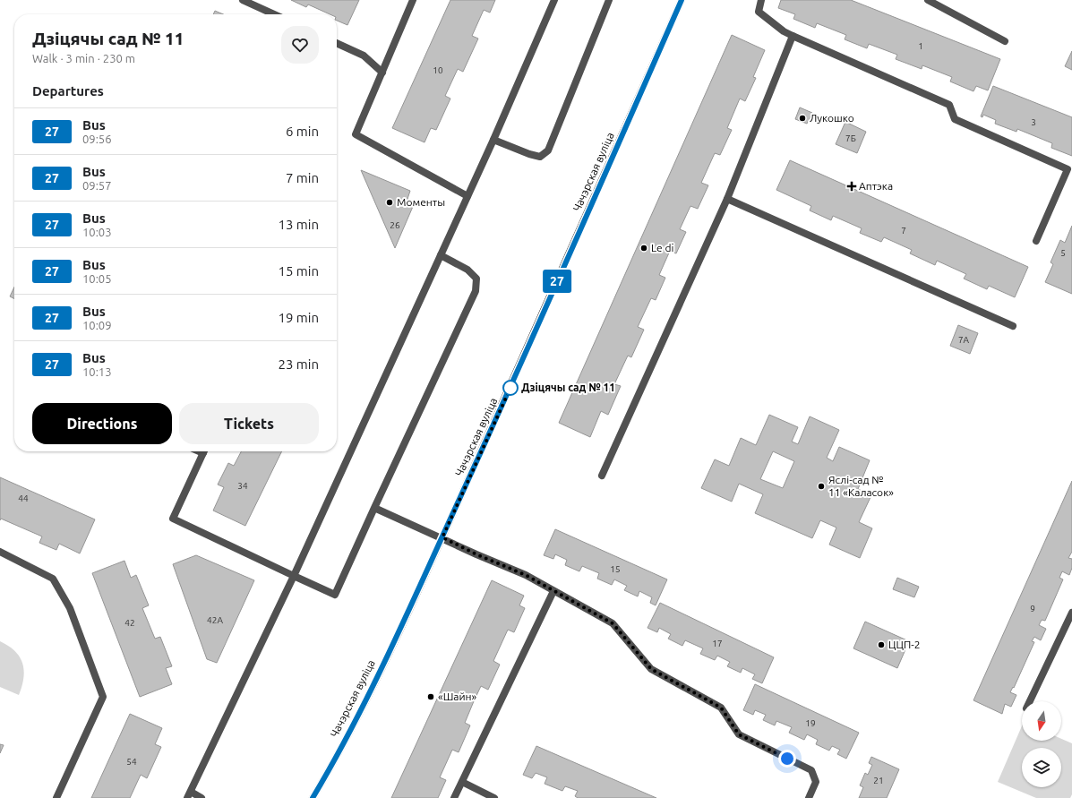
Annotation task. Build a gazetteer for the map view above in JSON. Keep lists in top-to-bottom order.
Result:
{
  "streets": {
    "main road": ["Чачэрская вуліца"]
  },
  "places": {
    "other": [
      "Лукошко",
      "Моменты",
      "Le di",
      "Дзіцячы сад № 11",
      "Яслі-сад № 11 «Каласок»",
      "ЦЦП-2",
      "«Шайн»"
    ],
    "health": ["Аптэка"]
  },
  "lines": ["bus line 27"],
  "house_numbers": [
    "1",
    "10",
    "3",
    "7Б",
    "26",
    "7",
    "5",
    "7А",
    "34",
    "44",
    "15",
    "9",
    "42А",
    "42",
    "17",
    "19",
    "54",
    "21"
  ],
  "north": "bottom",
  "page": {
    "on_map": "27",
    "heading": [
      ["Дзіцячы сад № 11", "Walk · 3 min · 230 m"],
      "Departures"
    ],
    "list": [
      {
        "mark": "27",
        "name": "Bus",
        "note": "09:56",
        "value": "6 min"
      },
      {
        "mark": "27",
        "name": "Bus",
        "note": "09:57",
        "value": "7 min"
      },
      {
        "mark": "27",
        "name": "Bus",
        "note": "10:03",
        "value": "13 min"
      },
      {
        "mark": "27",
        "name": "Bus",
        "note": "10:05",
        "value": "15 min"
      },
      {
        "mark": "27",
        "name": "Bus",
        "note": "10:09",
        "value": "19 min"
      },
      {
        "mark": "27",
        "name": "Bus",
        "note": "10:13",
        "value": "23 min"
      }
    ],
    "buttons": ["Directions", "Tickets"]
  }
}
